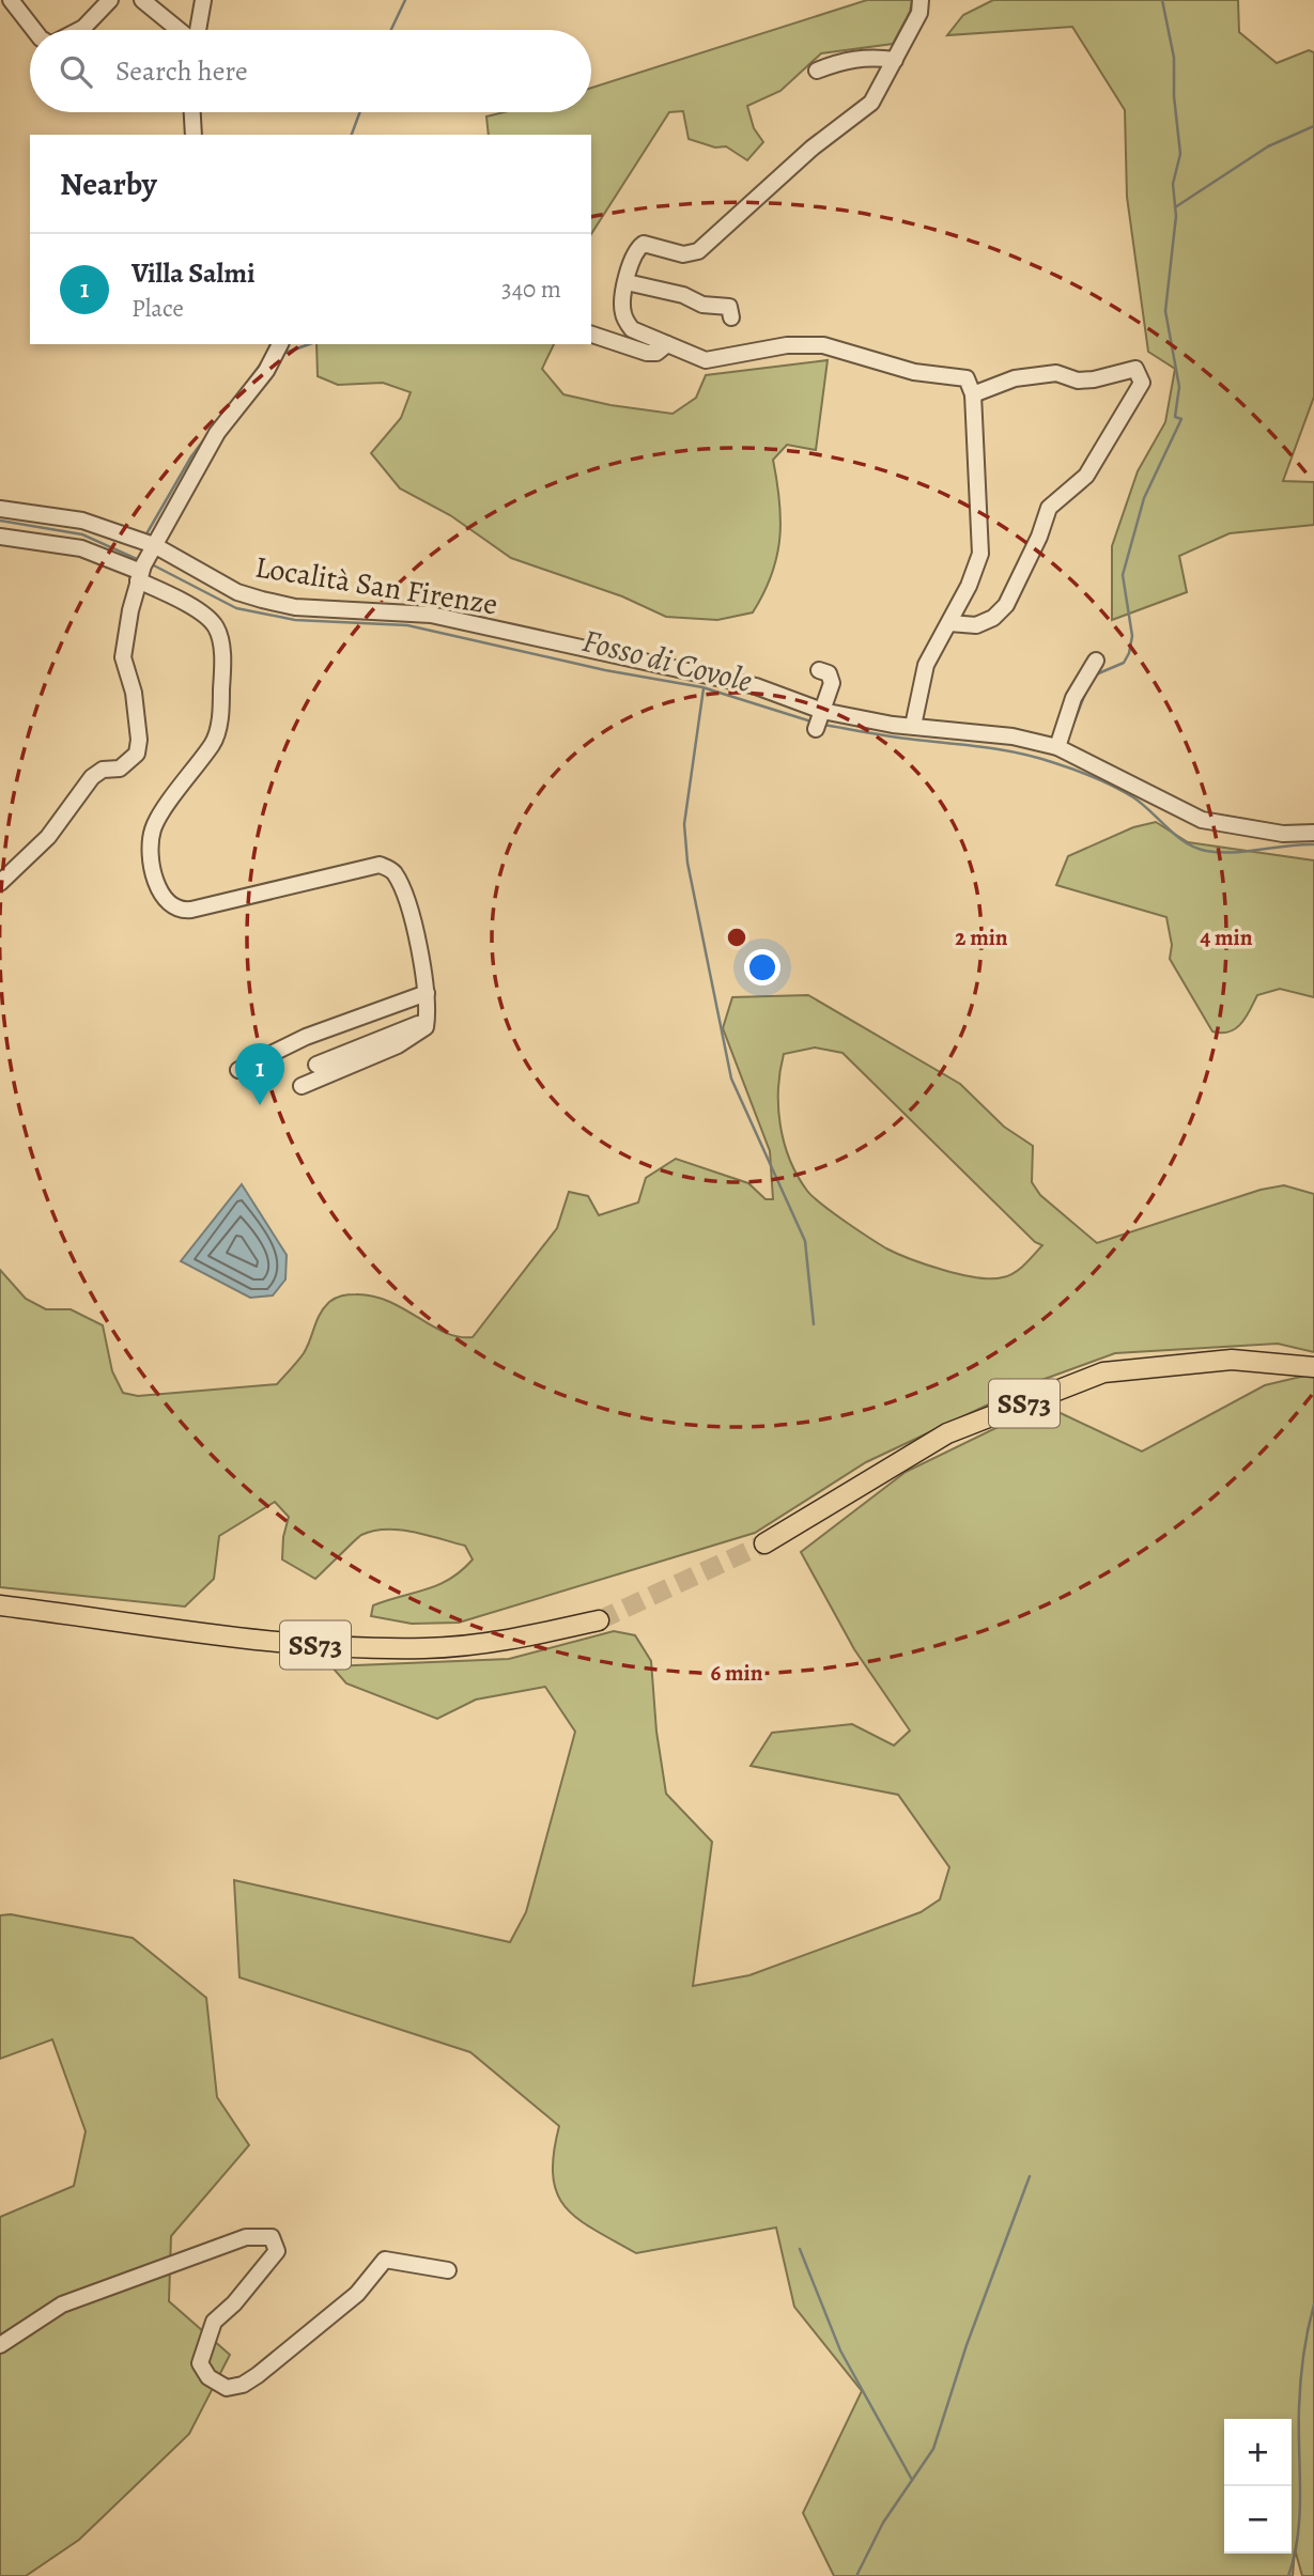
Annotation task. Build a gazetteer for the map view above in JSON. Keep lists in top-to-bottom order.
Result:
{
  "streets": {
    "main road": ["SS73"],
    "street": ["Località San Firenze"]
  },
  "water": ["Fosso di Covole"],
  "page": {
    "search": "Search here",
    "heading": "Nearby",
    "list": [
      {
        "mark": "1",
        "name": "Villa Salmi",
        "note": "Place",
        "value": "340 m"
      }
    ],
    "pins": "1",
    "map_buttons": ["+", "−"]
  },
  "rings": ["2 min", "4 min", "6 min"]
}
